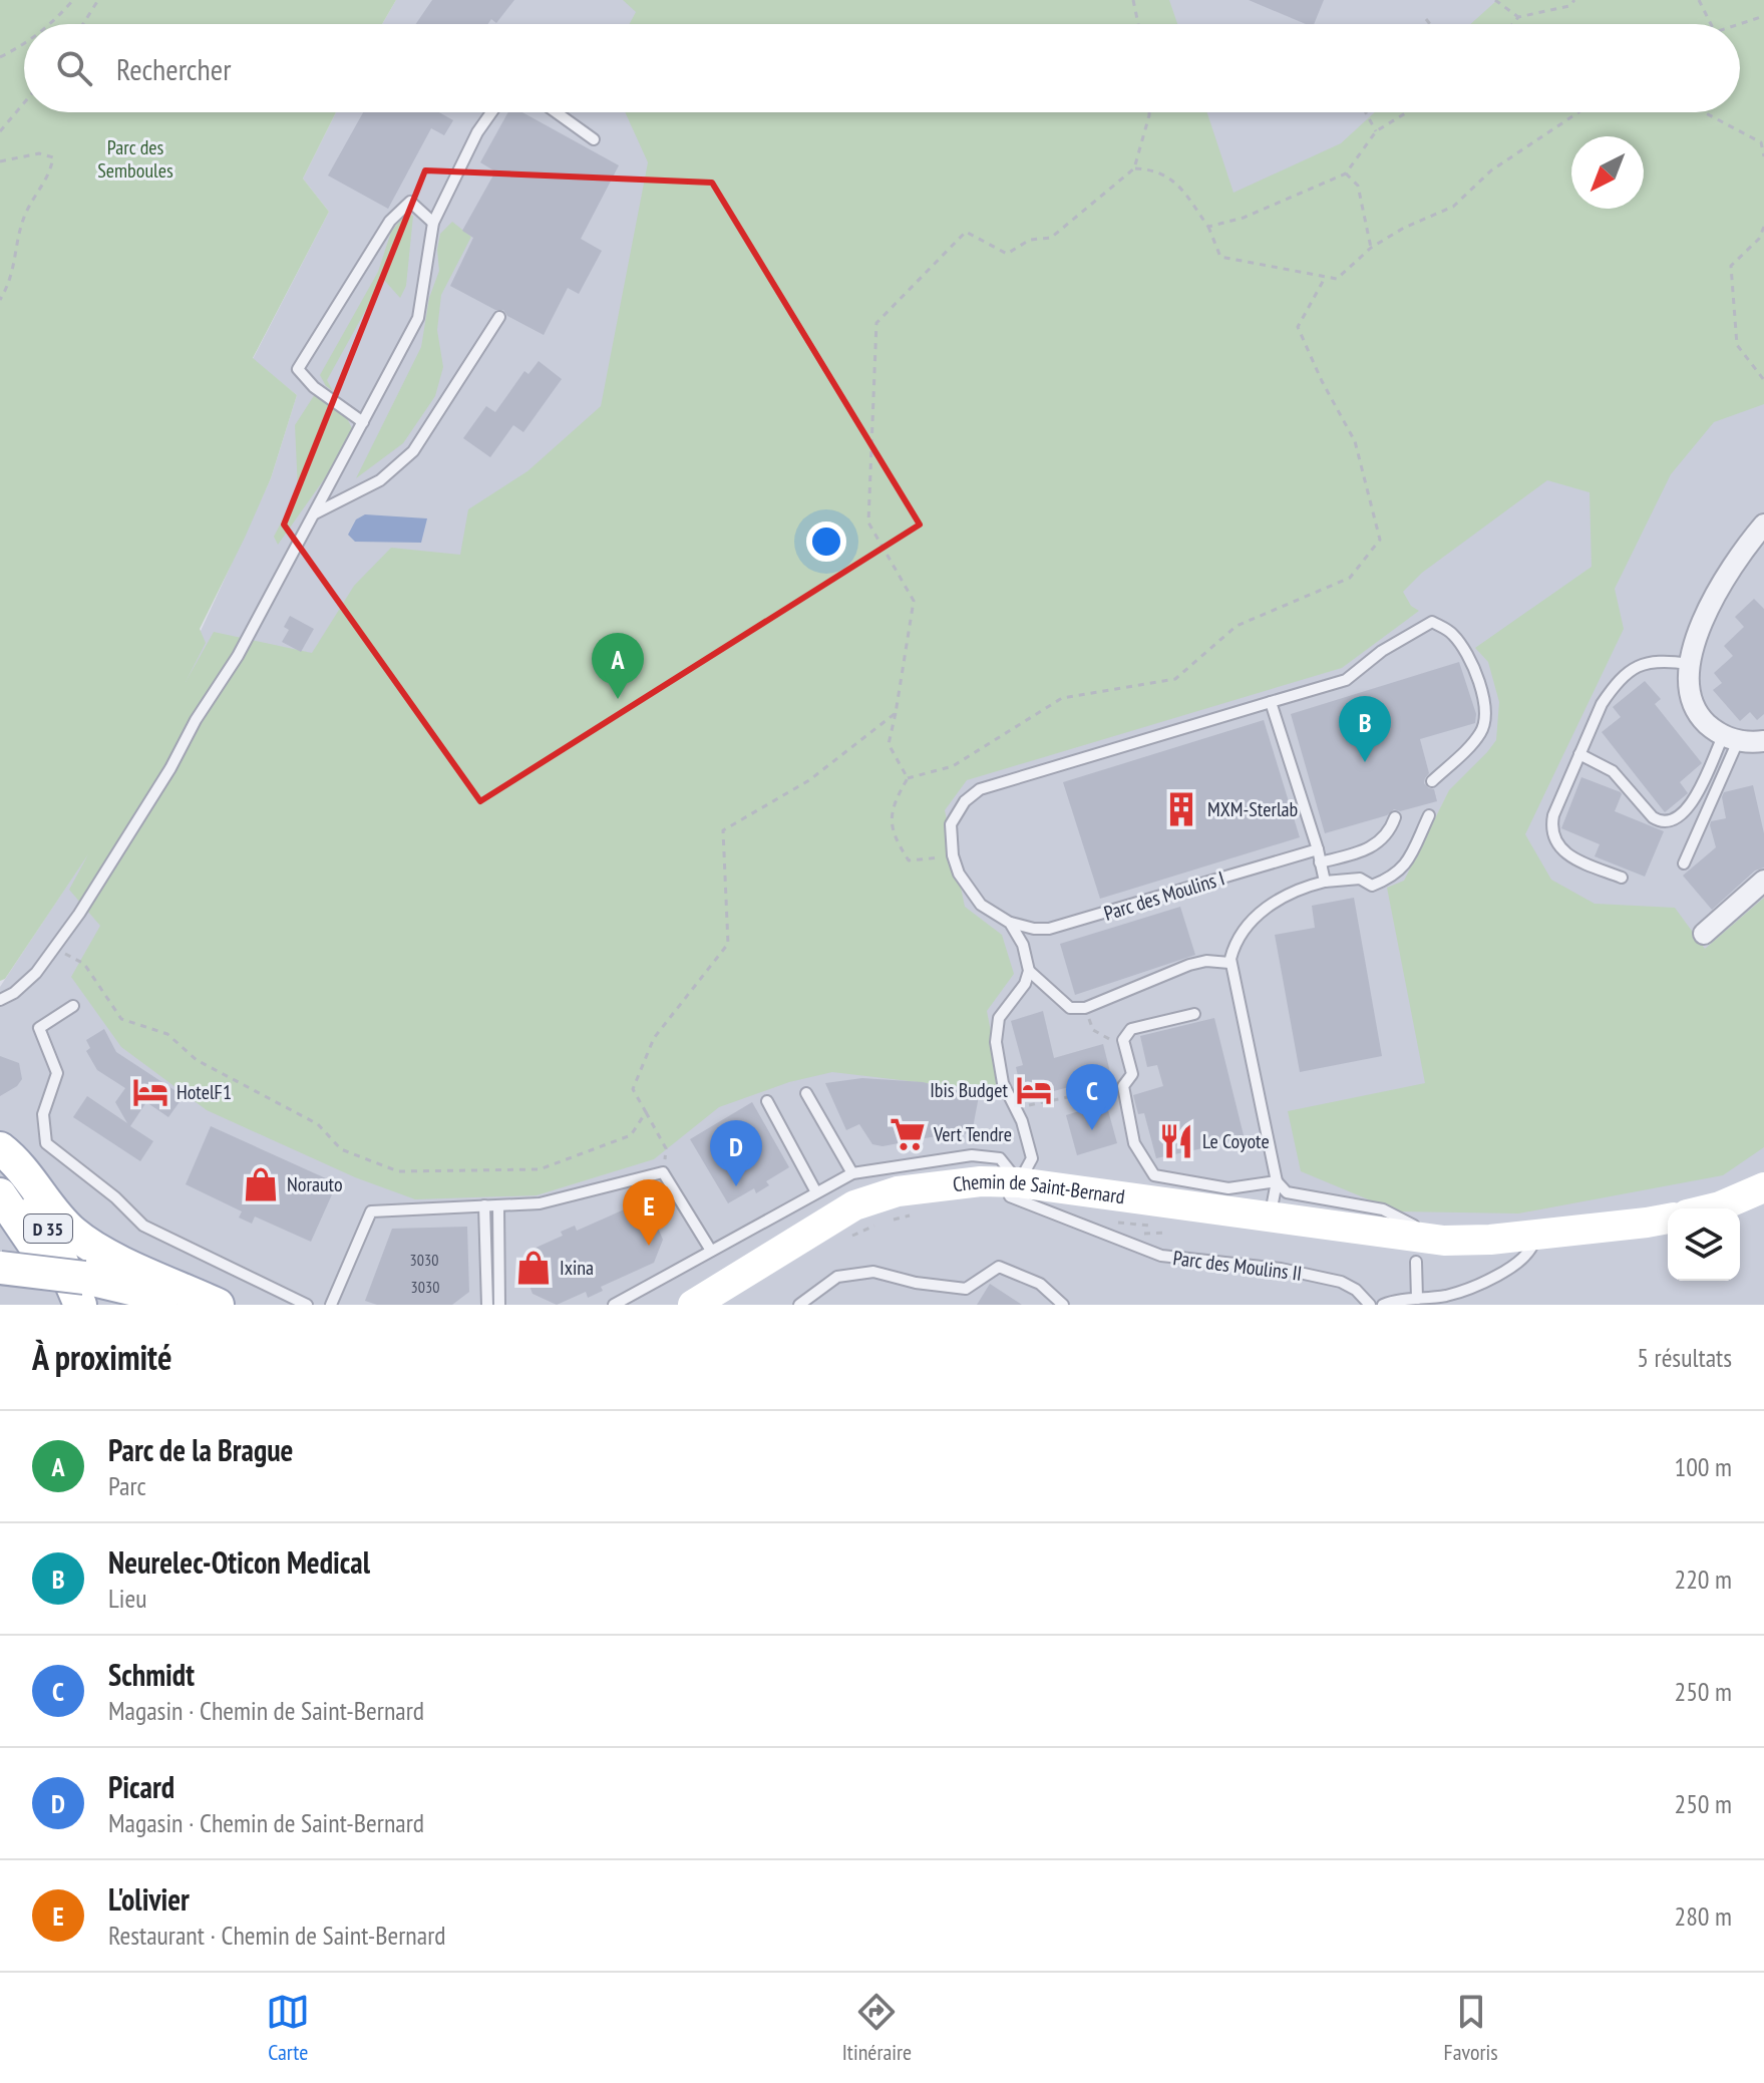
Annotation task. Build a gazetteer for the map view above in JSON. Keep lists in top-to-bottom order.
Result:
{
  "streets": {
    "main road": ["Chemin de Saint-Bernard", "D 35"],
    "lane": ["Parc des Moulins I", "Parc des Moulins II"]
  },
  "crossings": [
    ["Chemin de Saint-Bernard", "Parc des Moulins II"]
  ],
  "parks": ["Parc des Semboules"],
  "places": {
    "building": ["MXM-Sterlab"],
    "hotel": ["Ibis Budget", "HotelF1"],
    "supermarket": ["Vert Tendre"],
    "restaurant": ["Le Coyote"],
    "shop": ["Norauto", "Ixina"]
  },
  "house_numbers": ["3030", "3030"],
  "north": "bottom left",
  "page": {
    "search": "Rechercher",
    "pins": [
      "A",
      "B",
      "C",
      "D",
      "E"
    ],
    "heading": ["À proximité", "5 résultats"],
    "list": [
      {
        "mark": "A",
        "name": "Parc de la Brague",
        "note": "Parc",
        "value": "100 m"
      },
      {
        "mark": "B",
        "name": "Neurelec-Oticon Medical",
        "note": "Lieu",
        "value": "220 m"
      },
      {
        "mark": "C",
        "name": "Schmidt",
        "note": "Magasin · Chemin de Saint-Bernard",
        "value": "250 m"
      },
      {
        "mark": "D",
        "name": "Picard",
        "note": "Magasin · Chemin de Saint-Bernard",
        "value": "250 m"
      },
      {
        "mark": "E",
        "name": "L'olivier",
        "note": "Restaurant · Chemin de Saint-Bernard",
        "value": "280 m"
      }
    ],
    "nav": ["Carte", "Itinéraire", "Favoris"]
  }
}
